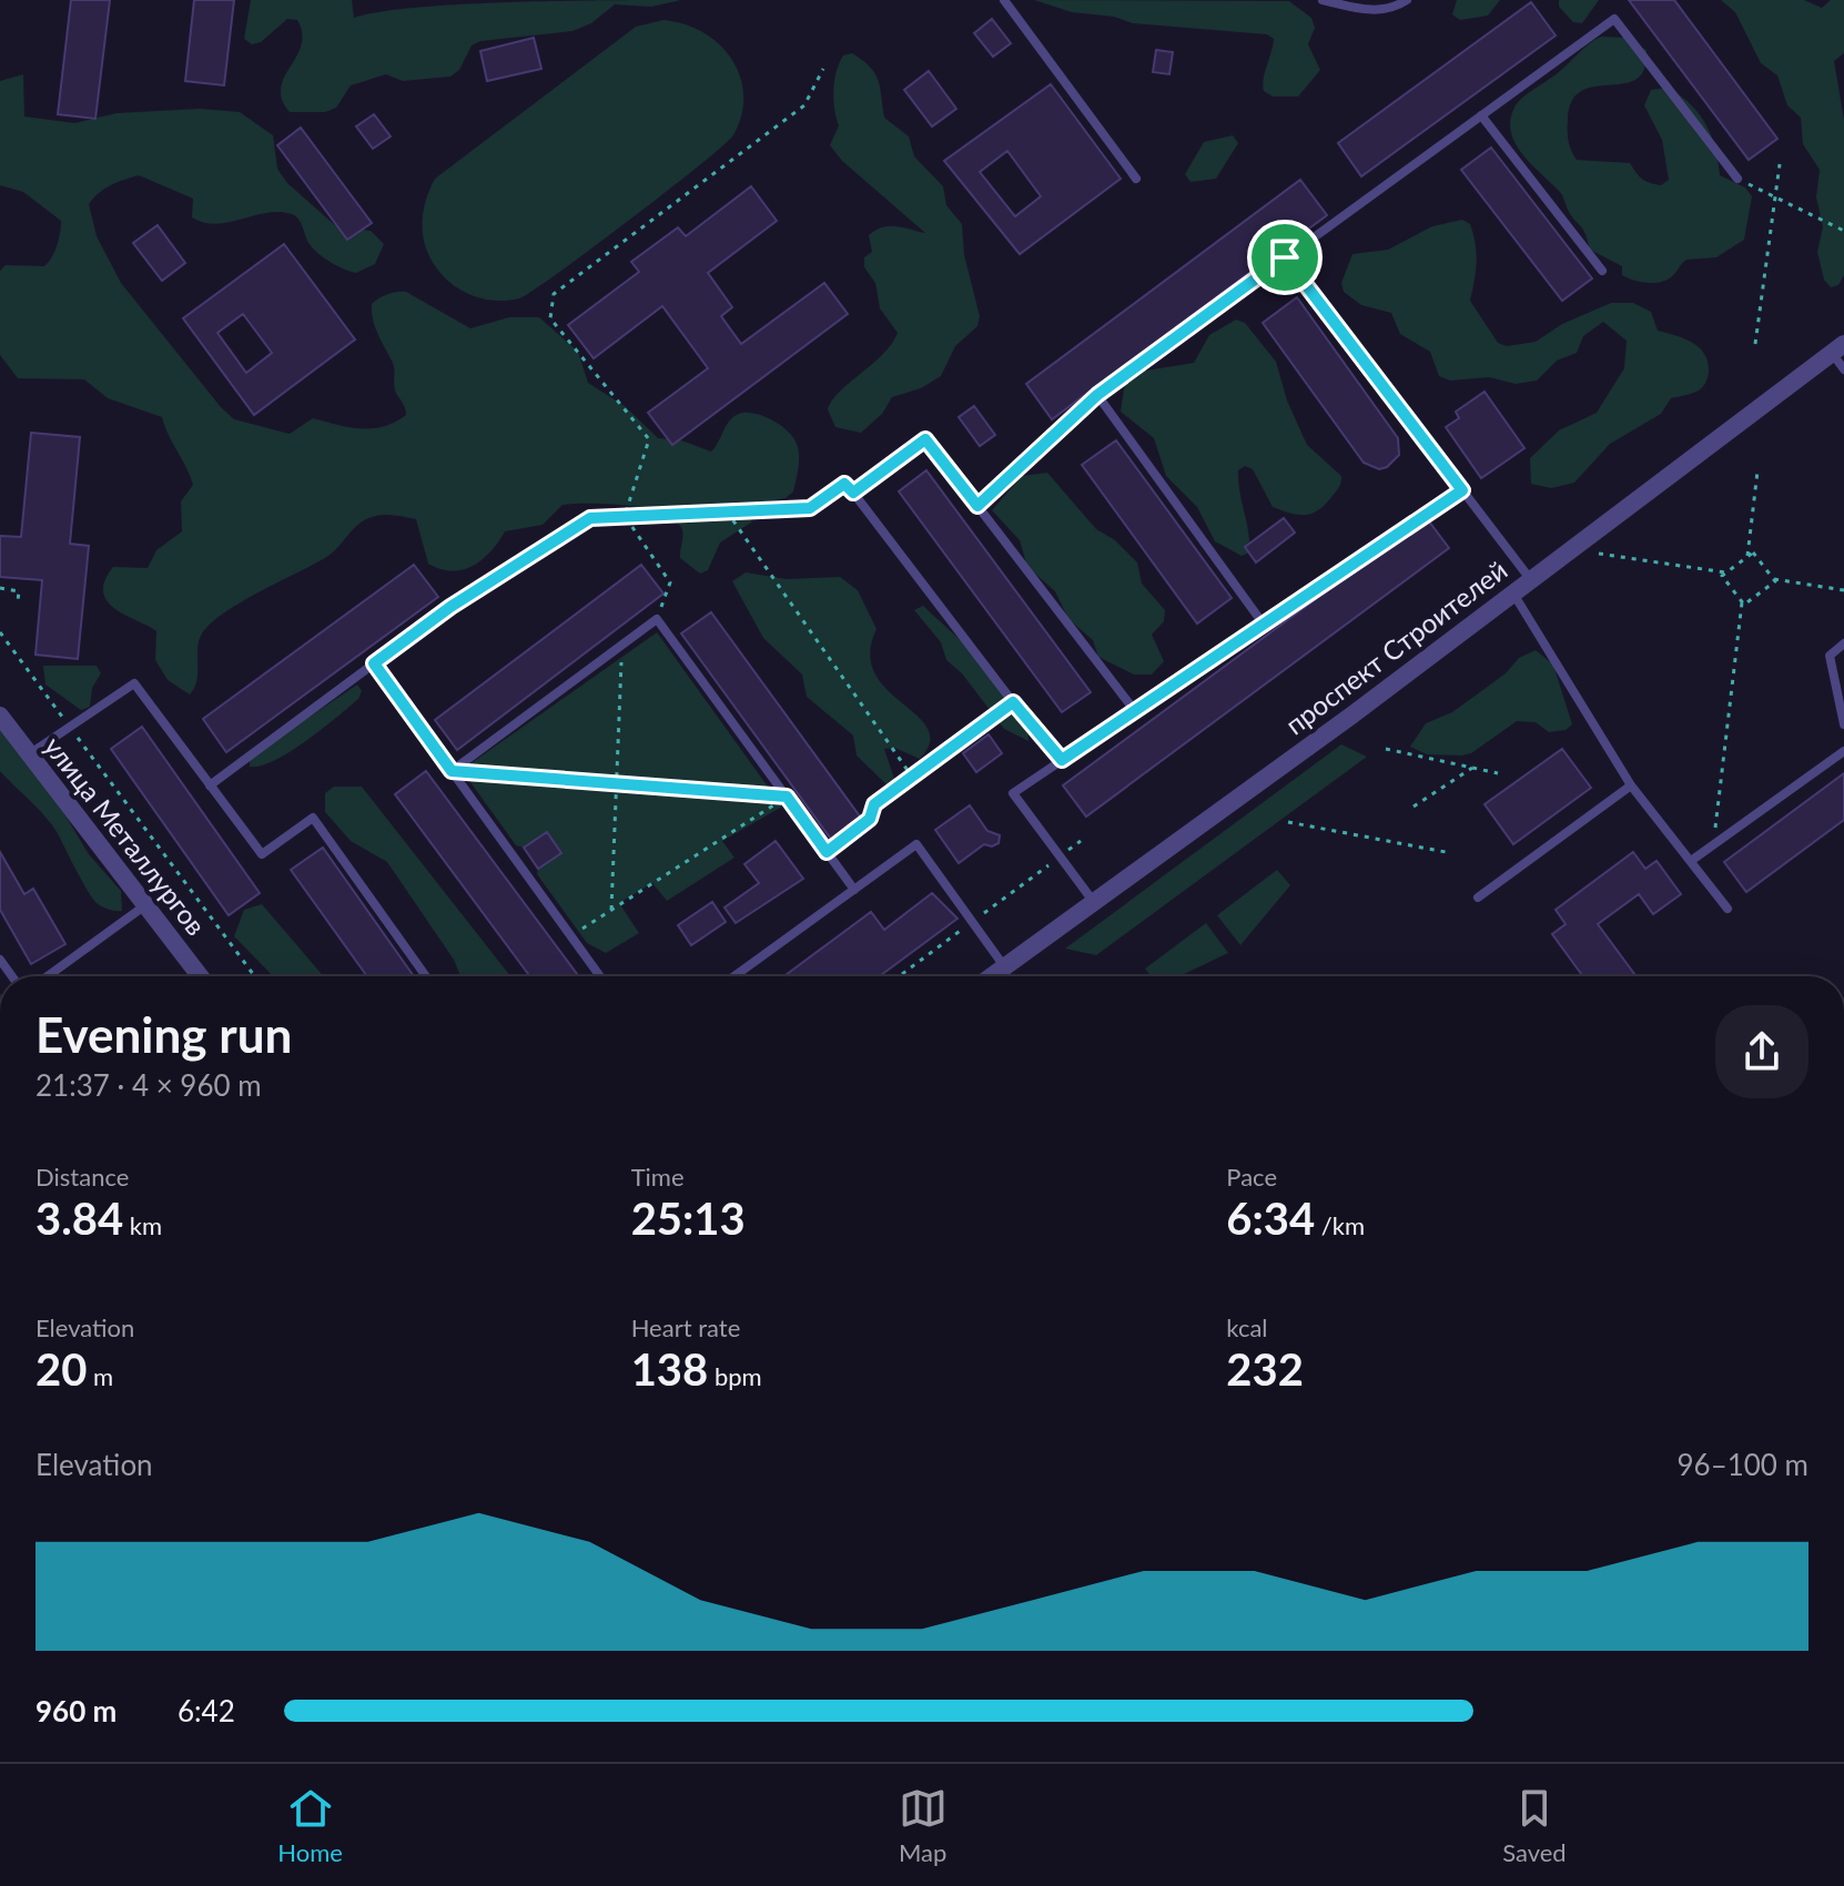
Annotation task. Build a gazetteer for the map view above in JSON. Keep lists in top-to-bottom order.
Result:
{
  "streets": {
    "street": ["проспект Строителей", "улица Металлургов"]
  },
  "page": {
    "heading": ["Evening run", "21:37 · 4 × 960 m"],
    "stats": [
      ["Distance", "3.84 km"],
      ["Time", "25:13"],
      ["Pace", "6:34 /km"],
      ["Elevation", "20 m"],
      ["Heart rate", "138 bpm"],
      ["kcal", "232"]
    ],
    "chart": ["Elevation", "96–100 m"],
    "list": [
      {
        "name": "960 m",
        "note": "6:42"
      }
    ],
    "tabs": ["Home", "Map", "Saved"]
  }
}
